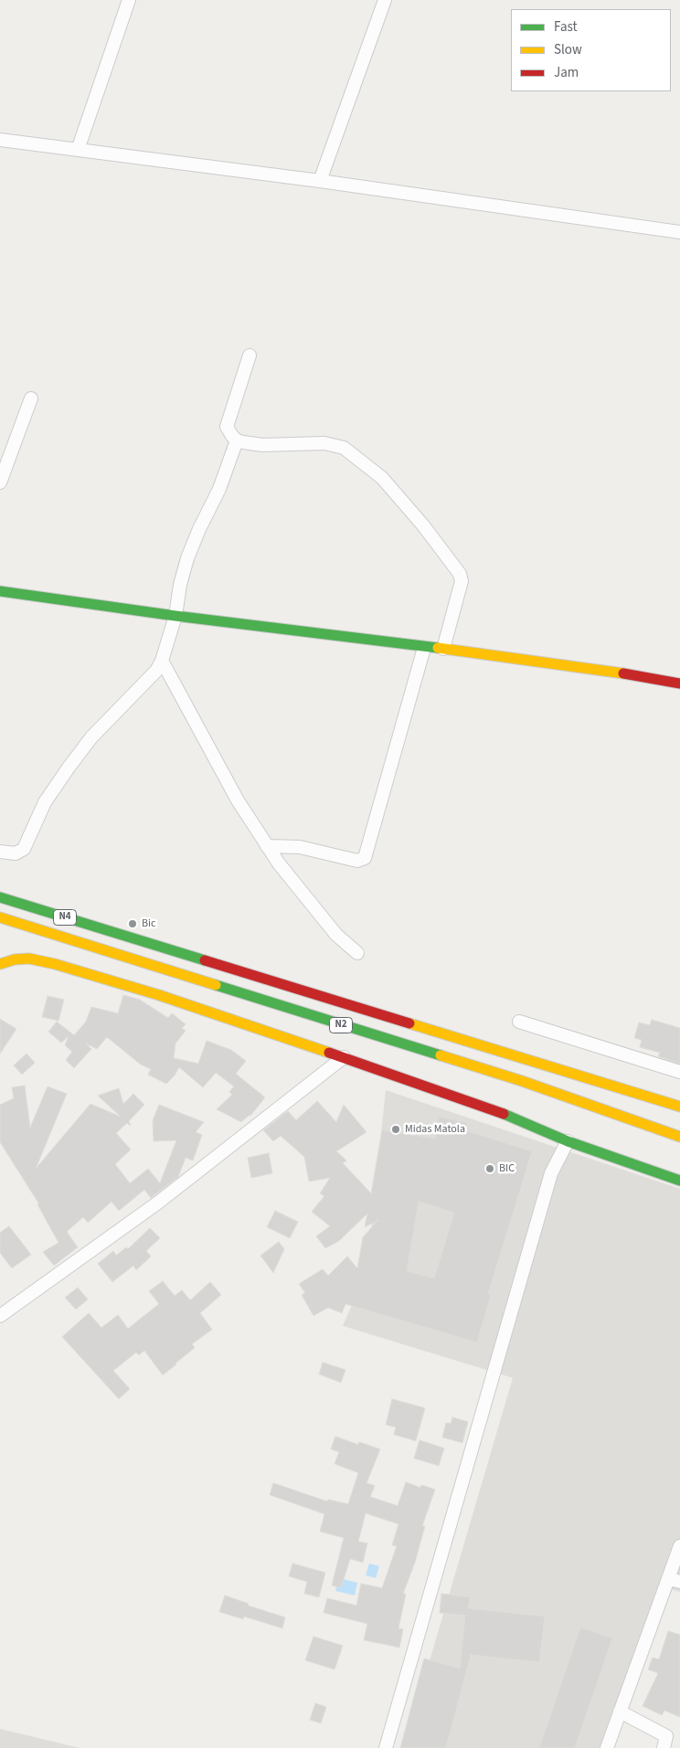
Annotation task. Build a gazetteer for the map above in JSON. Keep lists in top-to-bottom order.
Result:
{
  "streets": {
    "main road": ["N4", "N2"]
  },
  "crossings": [
    ["N4", "N2"]
  ],
  "places": ["Bic", "Midas Matola", "BIC"],
  "legend": ["Fast", "Slow", "Jam"]
}
